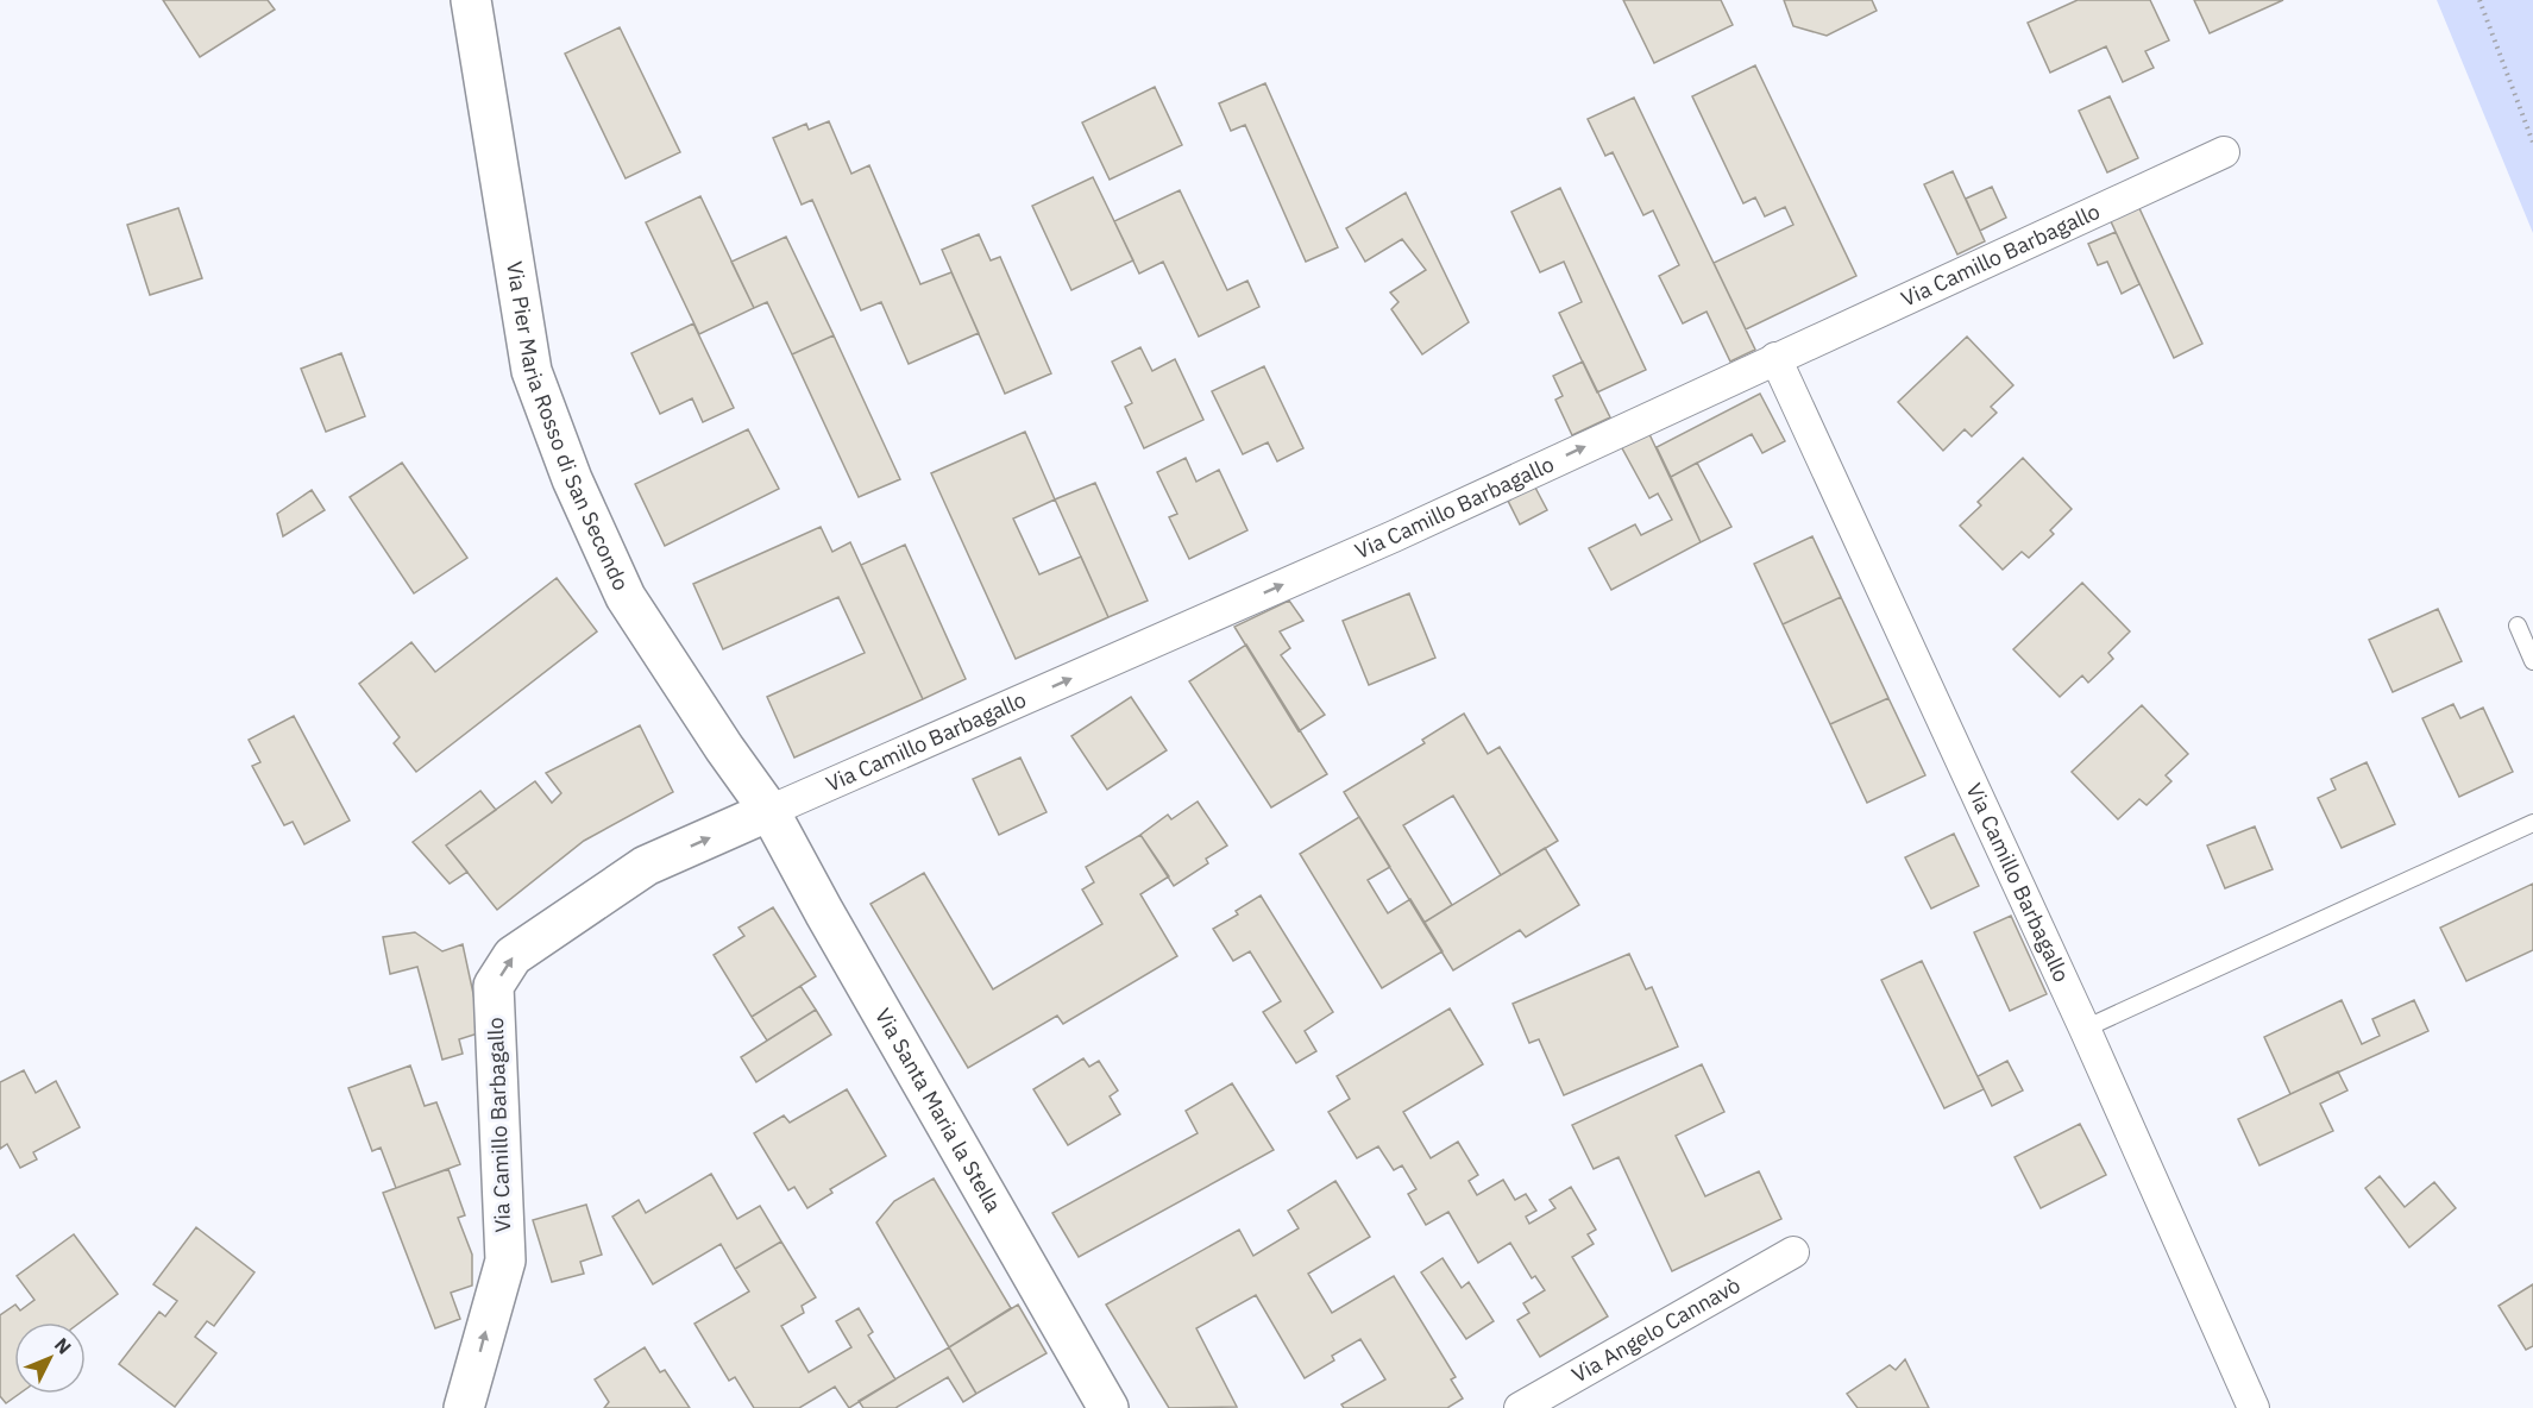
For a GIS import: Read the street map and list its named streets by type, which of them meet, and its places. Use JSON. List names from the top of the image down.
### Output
{
  "streets": {
    "street": [
      "Via Camillo Barbagallo",
      "Via Pier Maria Rosso di San Secondo",
      "Via Santa Maria la Stella",
      "Via Angelo Cannavò"
    ]
  },
  "crossings": [
    ["Via Camillo Barbagallo", "Via Pier Maria Rosso di San Secondo"],
    ["Via Camillo Barbagallo", "Via Santa Maria la Stella"],
    ["Via Pier Maria Rosso di San Secondo", "Via Santa Maria la Stella"]
  ],
  "one_way": ["Via Camillo Barbagallo"],
  "north": "top right"
}
